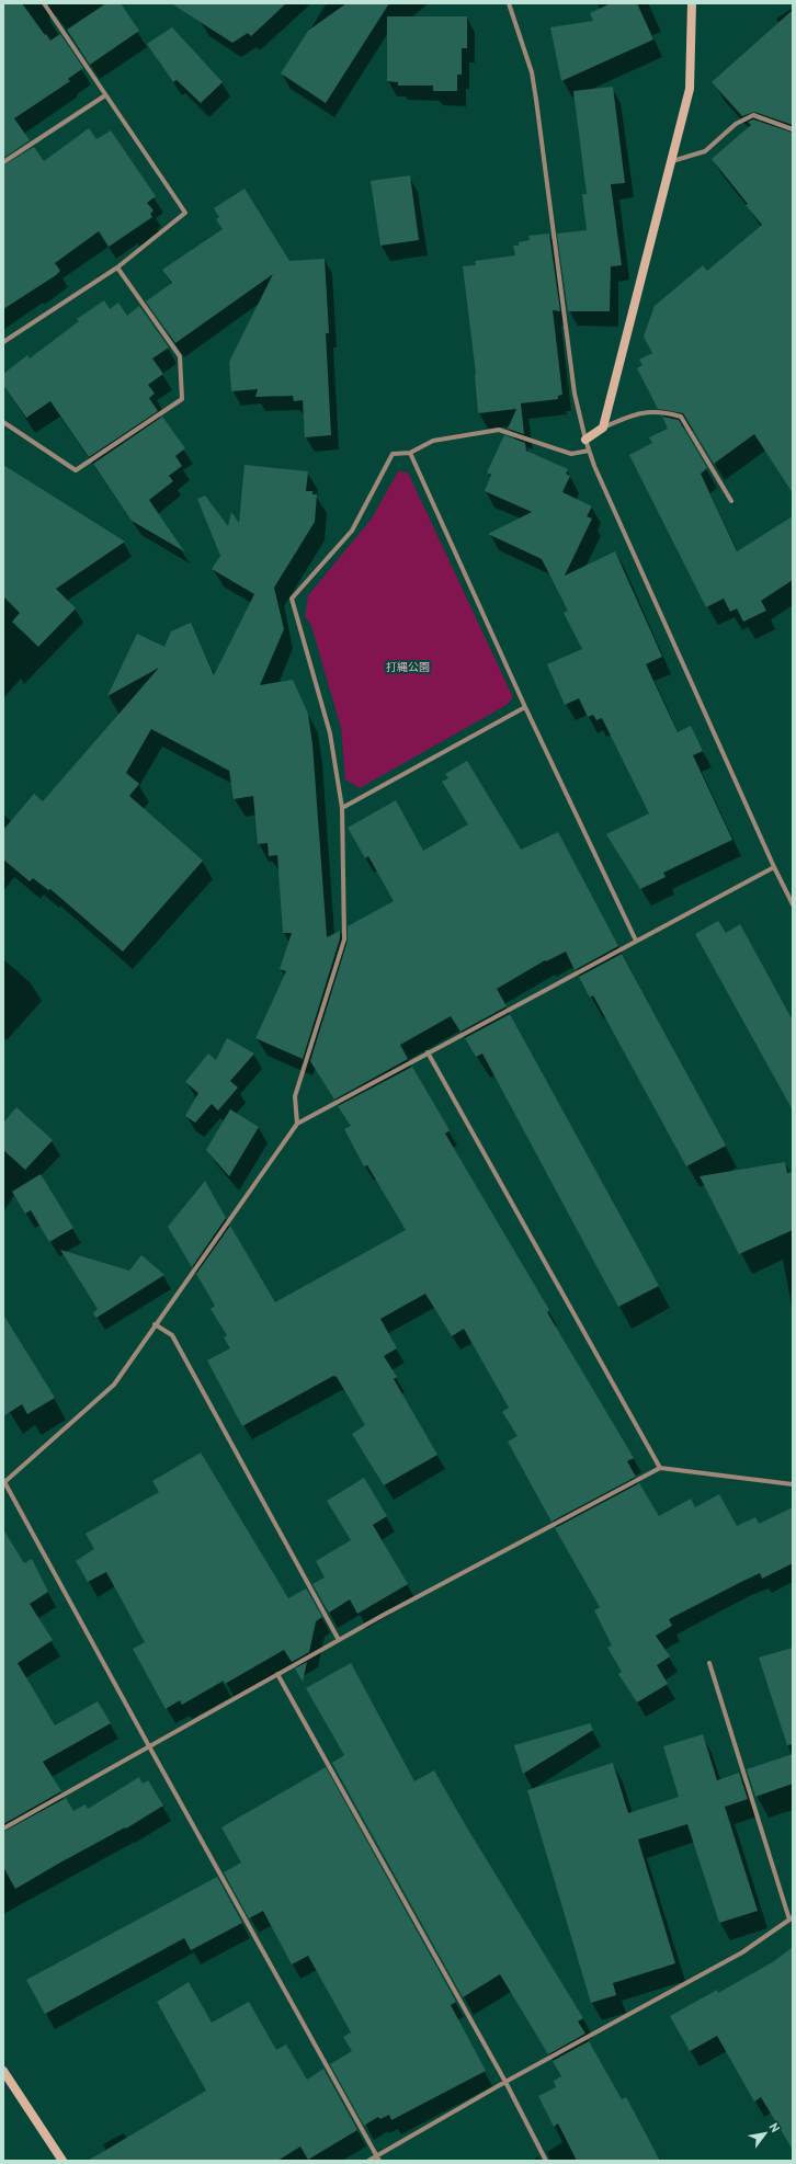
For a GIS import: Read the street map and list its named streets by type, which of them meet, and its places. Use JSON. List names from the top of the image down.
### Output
{
  "parks": ["打縄公園"],
  "north": "top right"
}
